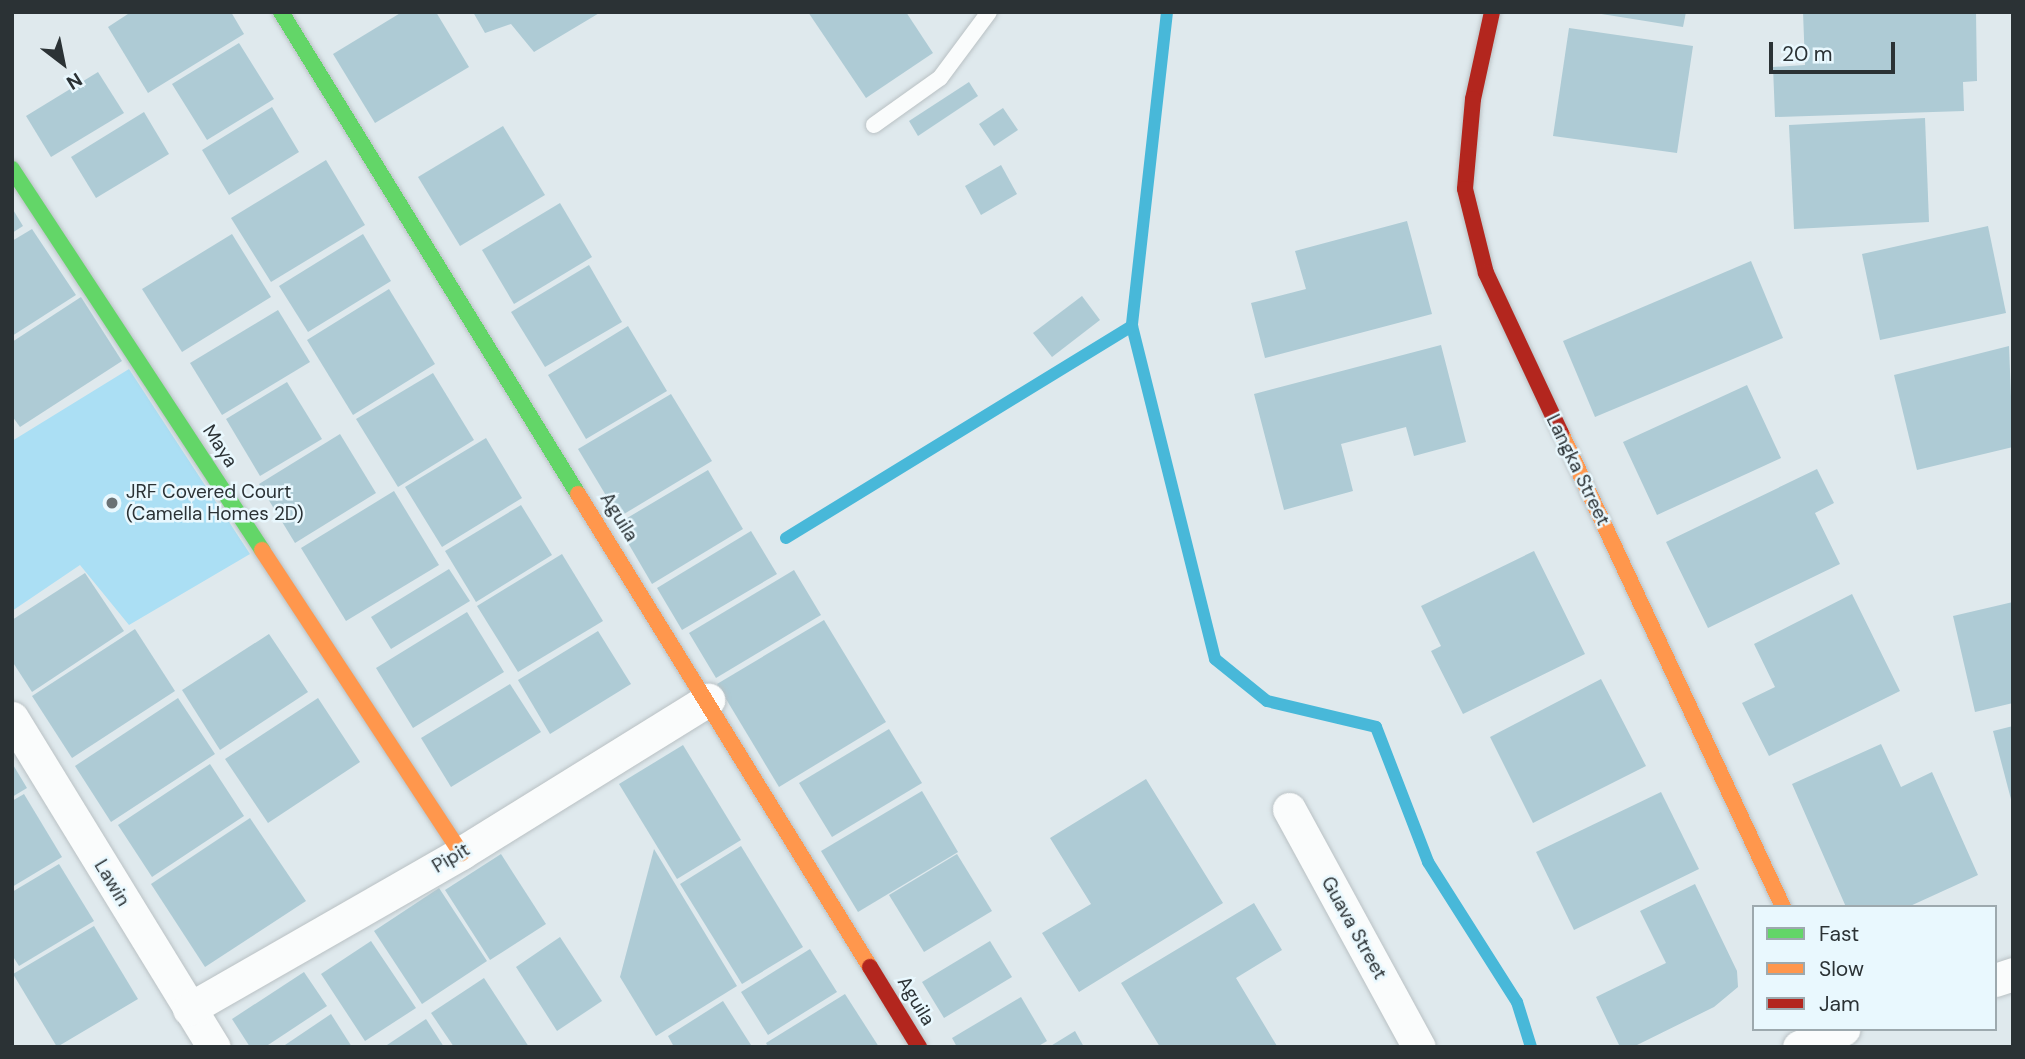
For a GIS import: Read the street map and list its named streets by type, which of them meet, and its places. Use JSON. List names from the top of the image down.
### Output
{
  "streets": {
    "street": [
      "Maya",
      "Langka Street",
      "Aguila",
      "Pipit",
      "Lawin",
      "Guava Street"
    ]
  },
  "crossings": [
    ["Maya", "Pipit"],
    ["Aguila", "Pipit"],
    ["Pipit", "Lawin"]
  ],
  "places": ["JRF Covered Court (Camella Homes 2D)"],
  "legend": ["Fast", "Slow", "Jam"],
  "scale_bar": "20 m",
  "north": "bottom right"
}
